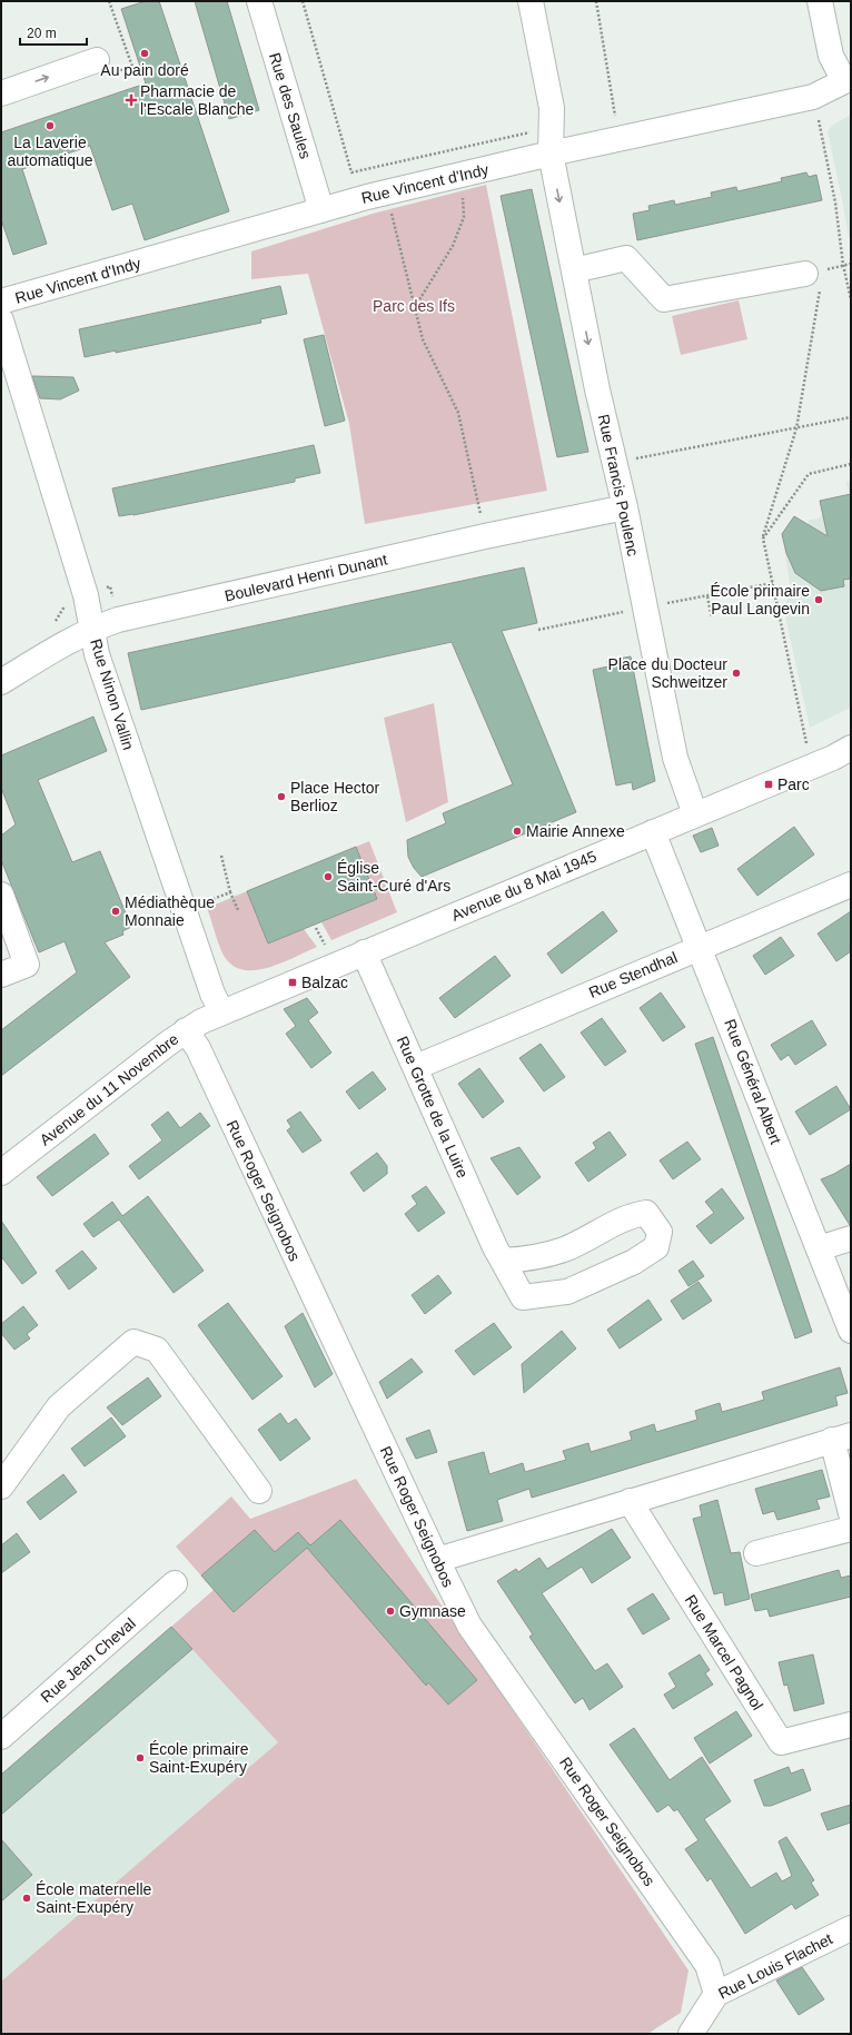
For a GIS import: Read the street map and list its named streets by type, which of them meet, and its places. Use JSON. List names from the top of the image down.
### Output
{
  "streets": {
    "street": [
      "Rue des Saules",
      "Rue Vincent d'Indy",
      "Rue Francis Poulenc",
      "Boulevard Henri Dunant",
      "Rue Ninon Vallin",
      "Avenue du 8 Mai 1945",
      "Rue Stendhal",
      "Rue Général Albert",
      "Avenue du 11 Novembre",
      "Rue Grotte de la Luire",
      "Rue Roger Seignobos",
      "Rue Marcel Pagnol",
      "Rue Jean Cheval",
      "Rue Louis Flachet"
    ]
  },
  "crossings": [
    ["Rue des Saules", "Rue Vincent d'Indy"],
    ["Rue Vincent d'Indy", "Rue Francis Poulenc"],
    ["Rue Francis Poulenc", "Boulevard Henri Dunant"],
    ["Rue Francis Poulenc", "Avenue du 8 Mai 1945"],
    ["Boulevard Henri Dunant", "Rue Ninon Vallin"],
    ["Rue Ninon Vallin", "Avenue du 8 Mai 1945"],
    ["Rue Ninon Vallin", "Avenue du 11 Novembre"],
    ["Avenue du 8 Mai 1945", "Rue Général Albert"],
    ["Avenue du 8 Mai 1945", "Avenue du 11 Novembre"],
    ["Avenue du 8 Mai 1945", "Rue Grotte de la Luire"],
    ["Rue Stendhal", "Rue Général Albert"],
    ["Rue Stendhal", "Rue Grotte de la Luire"],
    ["Avenue du 11 Novembre", "Rue Roger Seignobos"],
    ["Rue Roger Seignobos", "Rue Louis Flachet"]
  ],
  "one_way": ["Rue Francis Poulenc"],
  "parks": ["Parc des Ifs"],
  "places": {
    "other": [
      "Au pain doré",
      "La Laverie automatique",
      "École primaire Paul Langevin",
      "Place du Docteur Schweitzer",
      "Place Hector Berlioz",
      "Mairie Annexe",
      "Église Saint-Curé d'Ars",
      "Médiathèque Monnaie",
      "Gymnase",
      "École primaire Saint-Exupéry",
      "École maternelle Saint-Exupéry"
    ],
    "health": ["Pharmacie de l'Escale Blanche"],
    "transit": ["Parc", "Balzac"]
  },
  "scale_bar": "20 m"
}
